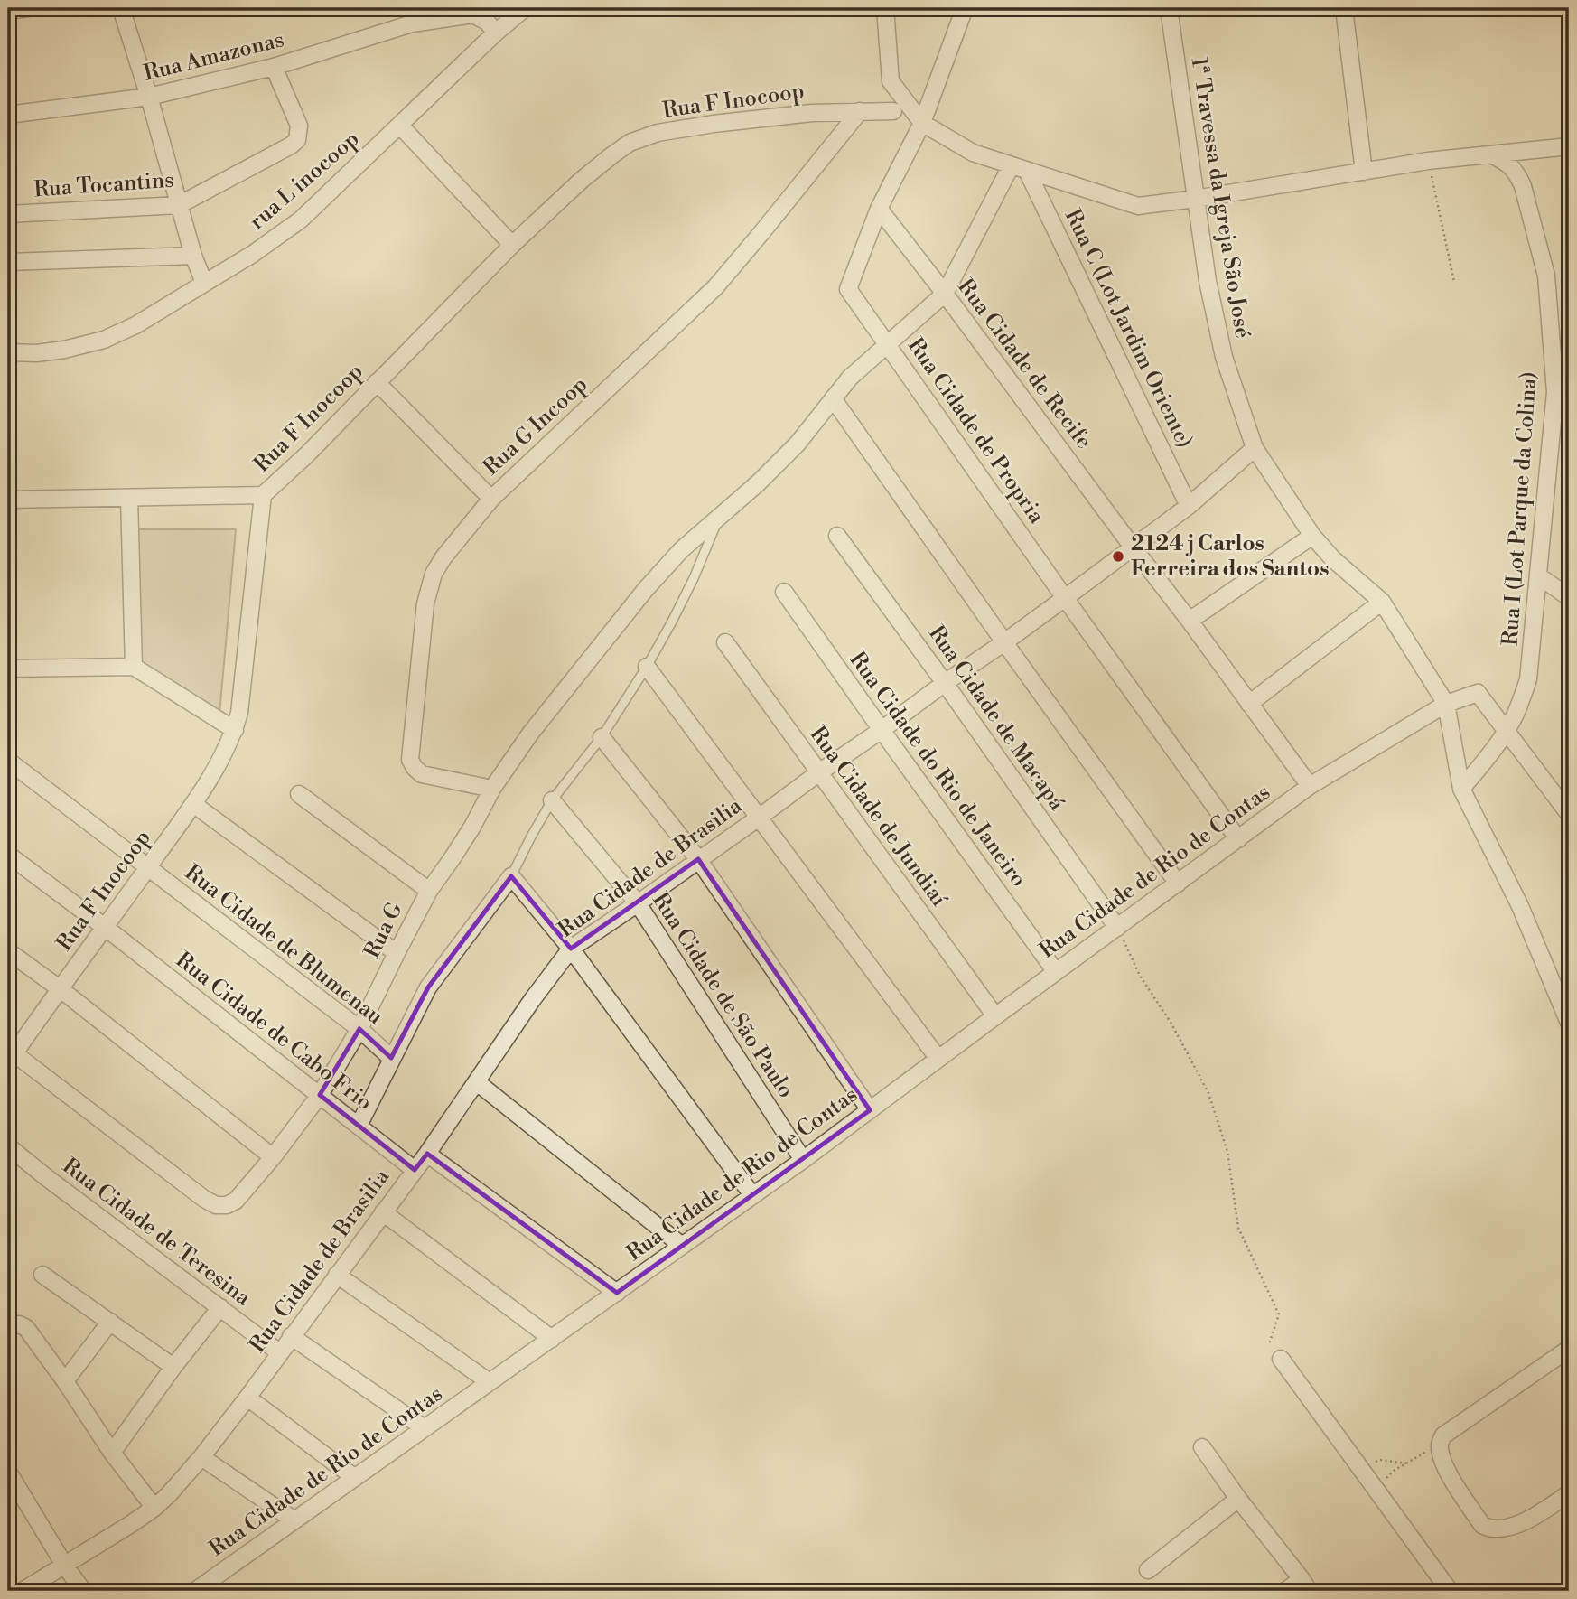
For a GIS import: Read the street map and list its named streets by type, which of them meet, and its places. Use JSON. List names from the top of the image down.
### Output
{
  "streets": {
    "street": [
      "Rua Amazonas",
      "Rua F Inocoop",
      "rua L inocoop",
      "Rua Tocantins",
      "1ª Travessa da Igreja São José",
      "Rua C (Lot Jardim Oriente)",
      "Rua Cidade de Recife",
      "Rua G Incoop",
      "Rua Cidade de Propria",
      "Rua I (Lot Parque da Colina)",
      "Rua Cidade de Macapá",
      "Rua Cidade do Rio de Janeiro",
      "Rua Cidade de Jundiaí",
      "Rua Cidade de Brasilia",
      "Rua Cidade de Rio de Contas",
      "Rua G",
      "Rua Cidade de Blumenau",
      "Rua Cidade de São Paulo",
      "Rua Cidade de Cabo Frio",
      "Rua Cidade de Teresina"
    ]
  },
  "crossings": [
    ["Rua Amazonas", "rua L inocoop"],
    ["Rua Amazonas", "Rua Tocantins"],
    ["Rua F Inocoop", "Rua G Incoop"],
    ["Rua F Inocoop", "Rua G"],
    ["Rua F Inocoop", "Rua Cidade de Blumenau"],
    ["Rua F Inocoop", "Rua Cidade de Cabo Frio"],
    ["1ª Travessa da Igreja São José", "Rua Cidade de Brasilia"],
    ["1ª Travessa da Igreja São José", "Rua Cidade de Rio de Contas"],
    ["Rua C (Lot Jardim Oriente)", "Rua Cidade de Brasilia"],
    ["Rua Cidade de Recife", "Rua Cidade de Propria"],
    ["Rua Cidade de Recife", "Rua Cidade de Brasilia"],
    ["Rua Cidade de Recife", "Rua Cidade de Rio de Contas"],
    ["Rua Cidade de Recife", "Rua G"],
    ["Rua G Incoop", "Rua G"],
    ["Rua Cidade de Propria", "Rua Cidade de Brasilia"],
    ["Rua Cidade de Propria", "Rua Cidade de Rio de Contas"],
    ["Rua Cidade de Propria", "Rua G"],
    ["Rua I (Lot Parque da Colina)", "Rua Cidade de Rio de Contas"],
    ["Rua Cidade de Macapá", "Rua Cidade de Brasilia"],
    ["Rua Cidade de Macapá", "Rua Cidade de Rio de Contas"],
    ["Rua Cidade do Rio de Janeiro", "Rua Cidade de Brasilia"],
    ["Rua Cidade do Rio de Janeiro", "Rua Cidade de Rio de Contas"],
    ["Rua Cidade de Jundiaí", "Rua Cidade de Brasilia"],
    ["Rua Cidade de Jundiaí", "Rua Cidade de Rio de Contas"],
    ["Rua Cidade de Brasilia", "Rua Cidade de São Paulo"],
    ["Rua Cidade de Brasilia", "Rua Cidade de Cabo Frio"],
    ["Rua Cidade de Brasilia", "Rua Cidade de Teresina"],
    ["Rua Cidade de Rio de Contas", "Rua Cidade de São Paulo"],
    ["Rua G", "Rua Cidade de Blumenau"],
    ["Rua G", "Rua Cidade de Cabo Frio"]
  ],
  "places": ["2124 j Carlos Ferreira dos Santos"]
}
